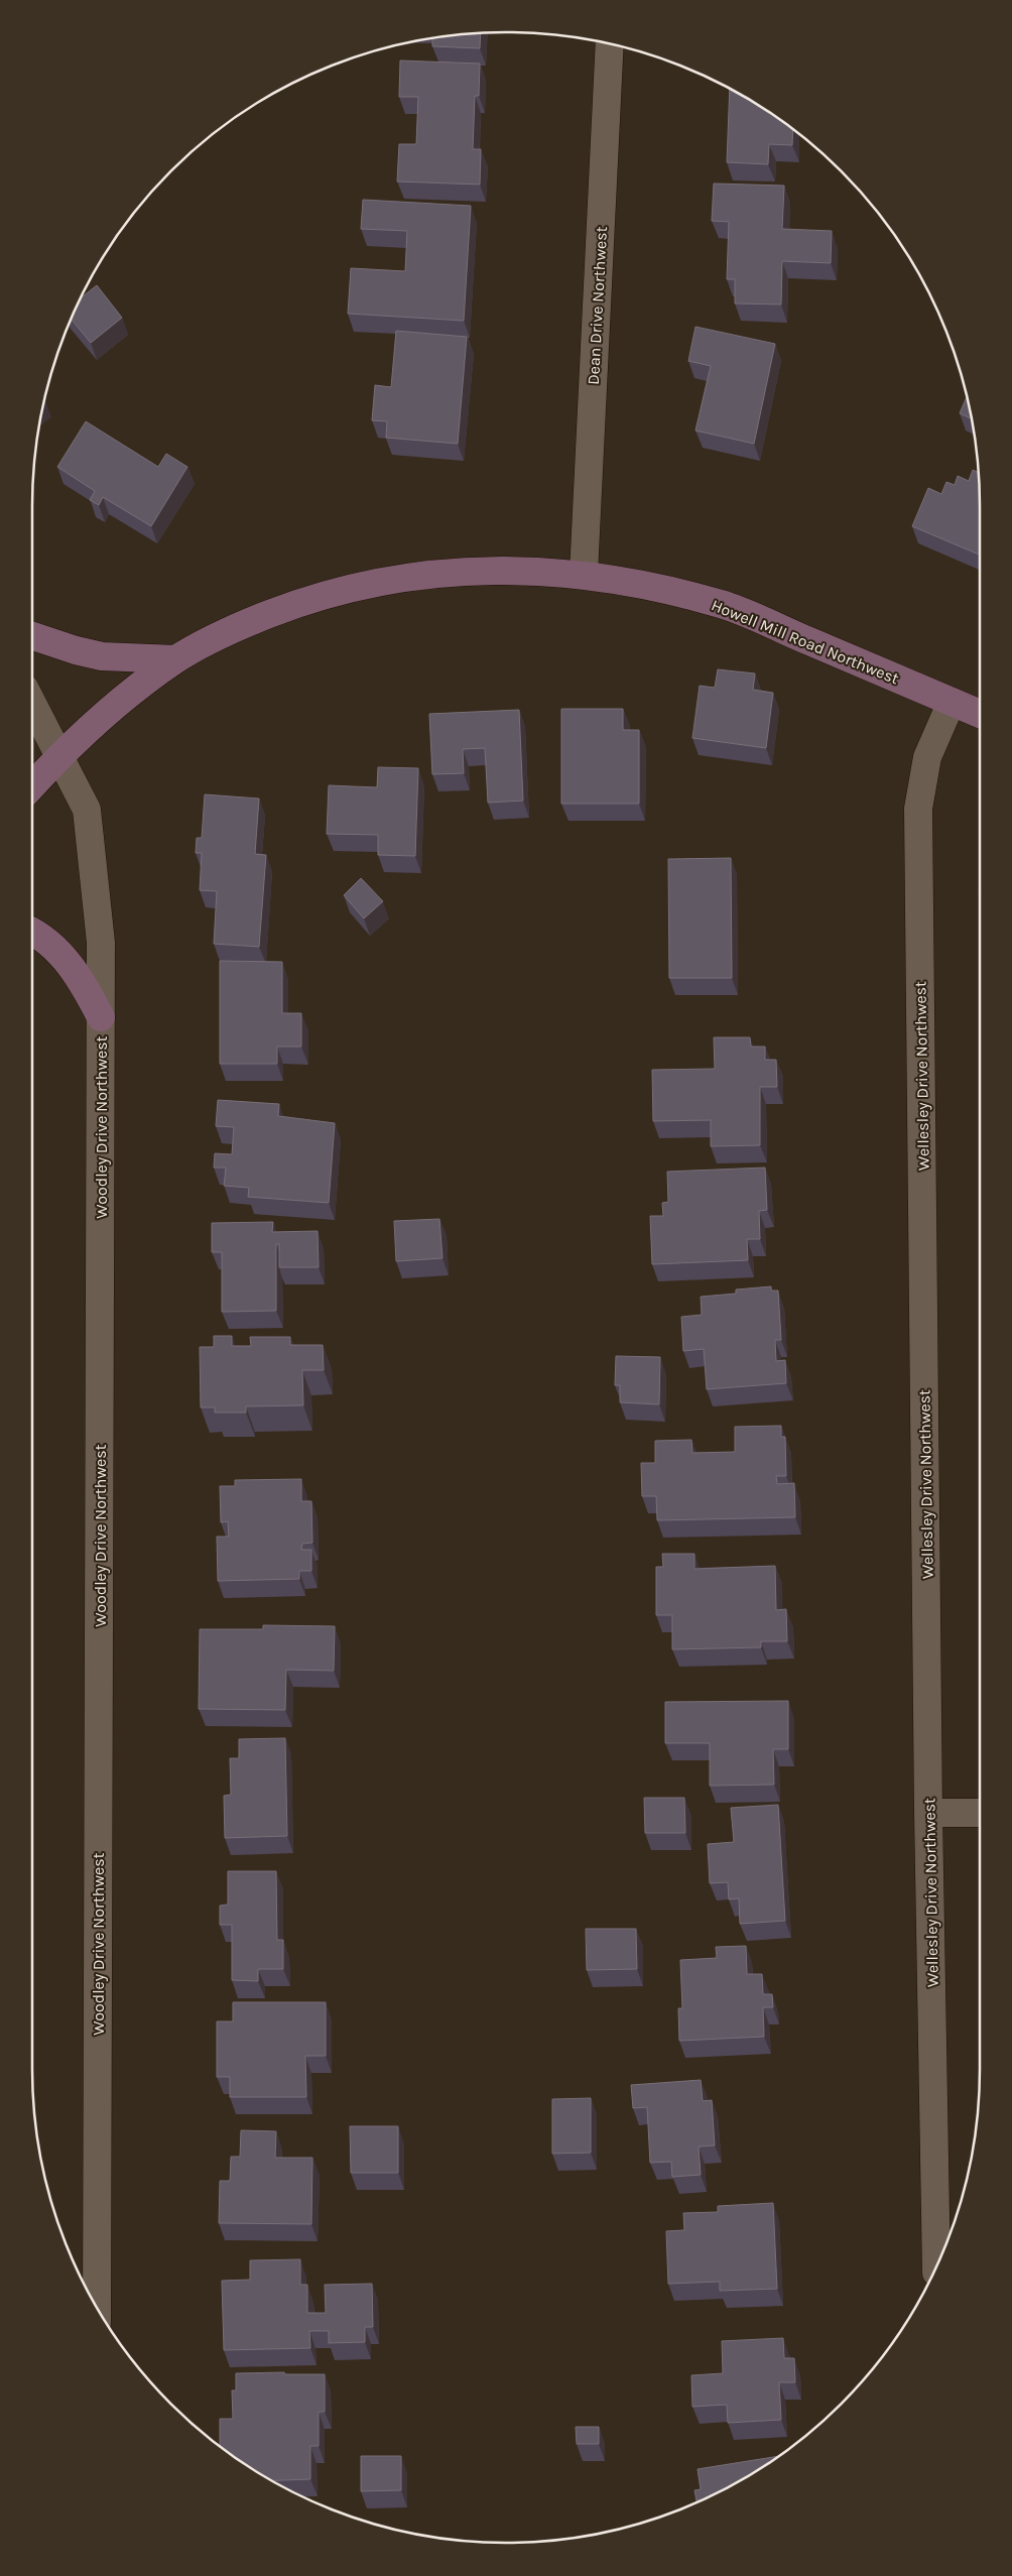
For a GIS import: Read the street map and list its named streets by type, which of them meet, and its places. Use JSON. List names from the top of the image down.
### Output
{
  "streets": {
    "main road": ["Howell Mill Road Northwest"],
    "street": ["Dean Drive Northwest", "Wellesley Drive Northwest", "Woodley Drive Northwest"]
  },
  "crossings": [
    ["Dean Drive Northwest", "Howell Mill Road Northwest"],
    ["Howell Mill Road Northwest", "Wellesley Drive Northwest"],
    ["Howell Mill Road Northwest", "Woodley Drive Northwest"]
  ]
}
